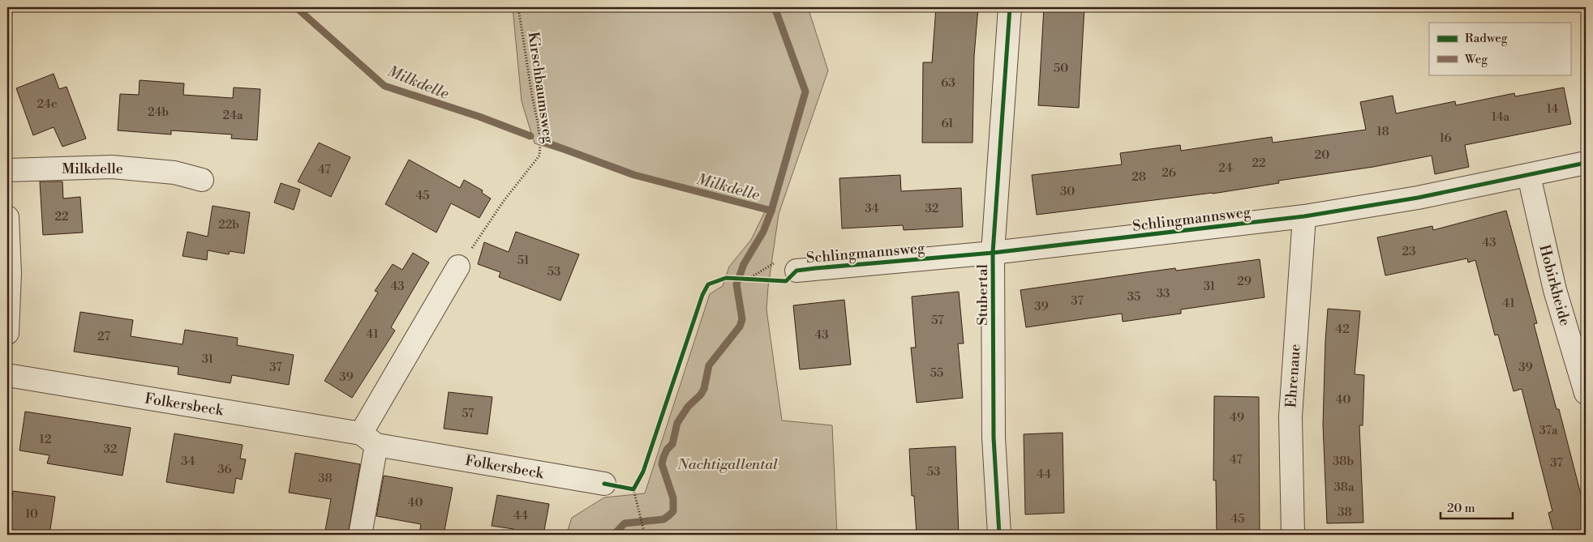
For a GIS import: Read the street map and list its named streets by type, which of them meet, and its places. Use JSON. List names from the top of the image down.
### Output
{
  "streets": {
    "street": [
      "Milkdelle",
      "Schlingmannsweg",
      "Hobirkheide",
      "Stubertal",
      "Ehrenaue",
      "Folkersbeck"
    ],
    "path": ["Kirschbaumsweg"]
  },
  "crossings": [
    ["Schlingmannsweg", "Hobirkheide"],
    ["Schlingmannsweg", "Stubertal"],
    ["Schlingmannsweg", "Ehrenaue"]
  ],
  "water": ["Milkdelle"],
  "parks": ["Nachtigallental"],
  "house_numbers": [
    "50",
    "63",
    "24c",
    "14",
    "24b",
    "24a",
    "14a",
    "61",
    "18",
    "16",
    "20",
    "22",
    "24",
    "47",
    "26",
    "28",
    "30",
    "45",
    "34",
    "32",
    "22",
    "22b",
    "43",
    "23",
    "51",
    "53",
    "29",
    "43",
    "31",
    "33",
    "35",
    "37",
    "41",
    "39",
    "57",
    "42",
    "41",
    "43",
    "27",
    "31",
    "37",
    "39",
    "55",
    "39",
    "40",
    "57",
    "49",
    "37a",
    "12",
    "32",
    "47",
    "34",
    "38b",
    "37",
    "36",
    "53",
    "44",
    "38",
    "38a",
    "40",
    "38",
    "10",
    "44",
    "45"
  ],
  "legend": ["Radweg", "Weg"],
  "scale_bar": "20 m"
}
